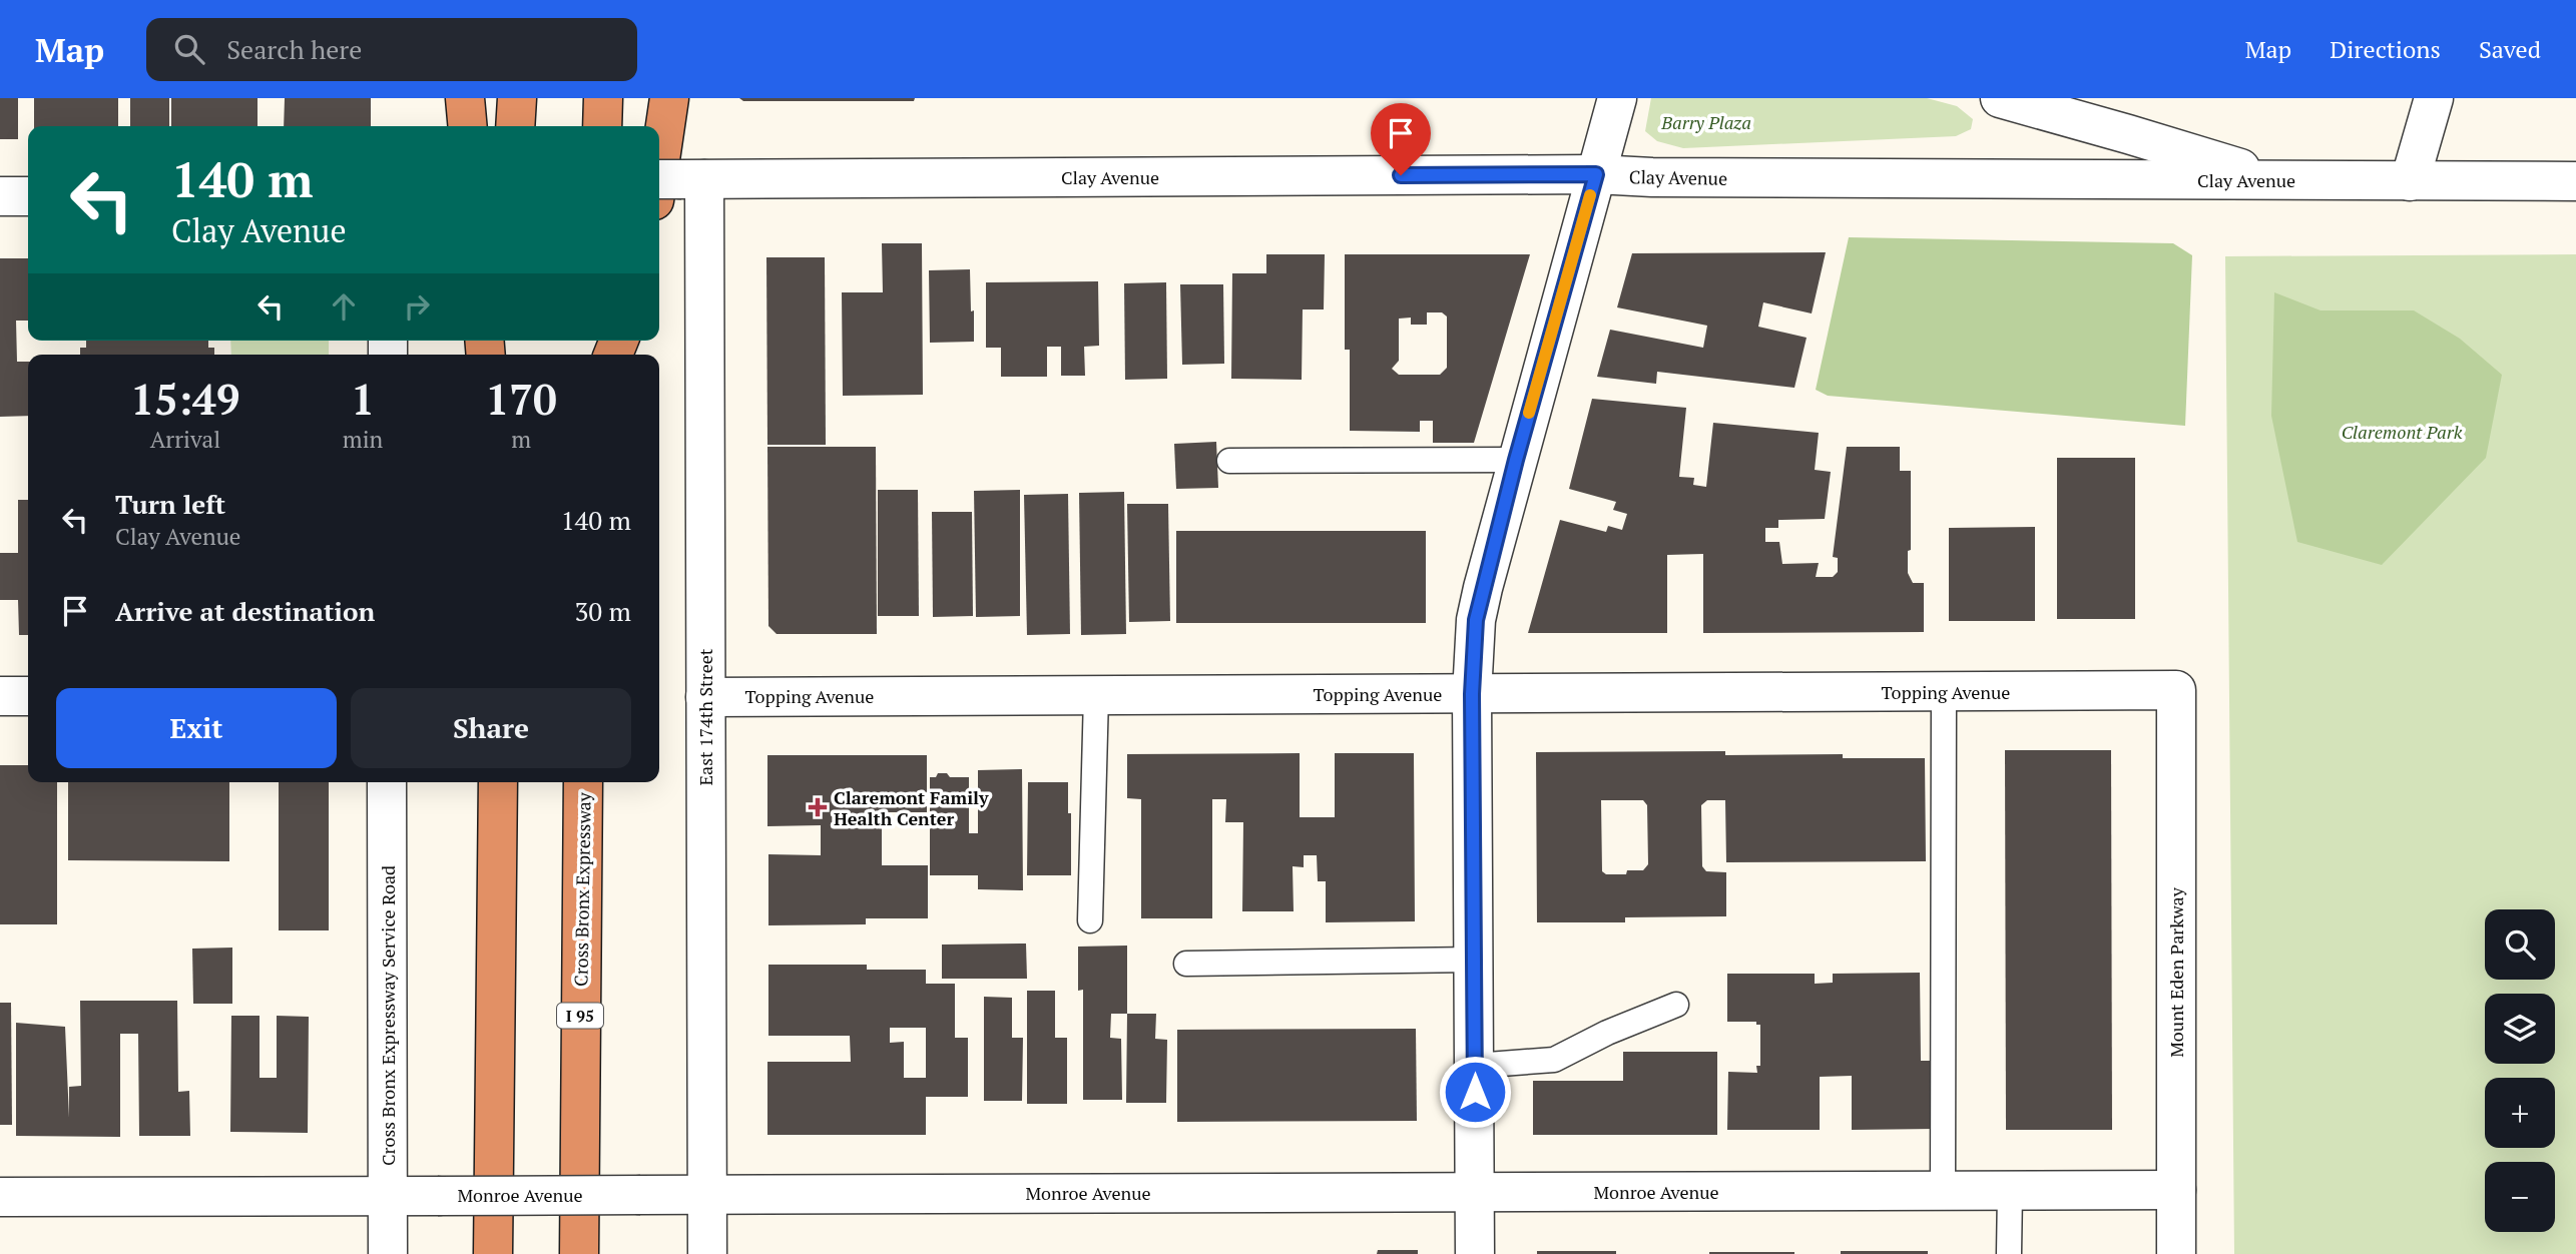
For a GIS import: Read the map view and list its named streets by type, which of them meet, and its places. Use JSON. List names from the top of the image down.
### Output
{
  "streets": {
    "highway": ["Cross Bronx Expressway", "I 95"],
    "street": [
      "Clay Avenue",
      "Topping Avenue",
      "East 174th Street",
      "Mount Eden Parkway",
      "Cross Bronx Expressway Service Road",
      "Monroe Avenue"
    ]
  },
  "crossings": [
    ["Clay Avenue", "East 174th Street"],
    ["Topping Avenue", "East 174th Street"],
    ["Topping Avenue", "Mount Eden Parkway"],
    ["East 174th Street", "Monroe Avenue"],
    ["Mount Eden Parkway", "Monroe Avenue"],
    ["Cross Bronx Expressway Service Road", "Monroe Avenue"]
  ],
  "parks": ["Barry Plaza", "Claremont Park"],
  "places": {
    "health": ["Claremont Family Health Center"]
  },
  "page": {
    "header": "Map",
    "search": "Search here",
    "nav": ["Map", "Directions", "Saved"],
    "turn": ["140 m", "Clay Avenue"],
    "eta": [
      "15:49",
      "Arrival",
      "1",
      "min",
      "170",
      "m"
    ],
    "list": [
      {
        "name": "Turn left",
        "note": "Clay Avenue",
        "value": "140 m"
      },
      {
        "name": "Arrive at destination",
        "value": "30 m"
      }
    ],
    "buttons": ["Exit", "Share"],
    "map_buttons": ["+", "−"]
  }
}
